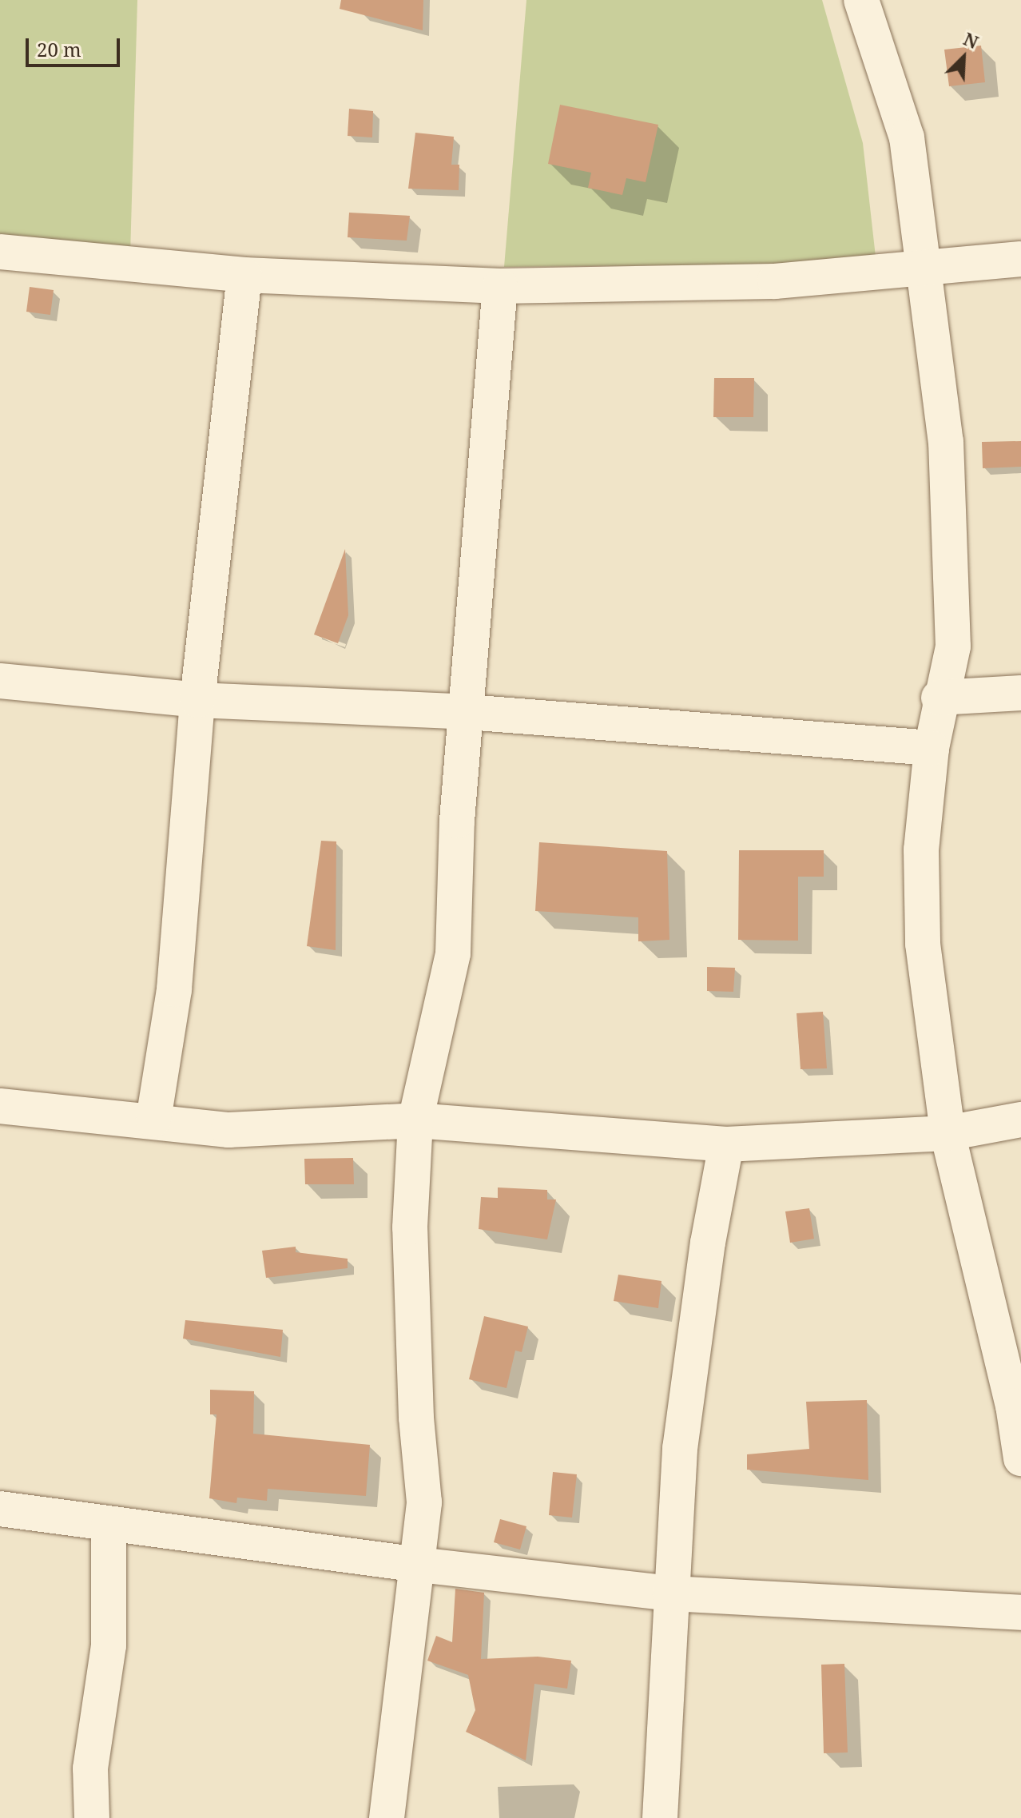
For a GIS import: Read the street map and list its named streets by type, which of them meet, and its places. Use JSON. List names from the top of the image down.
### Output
{
  "scale_bar": "20 m",
  "north": "top right"
}
